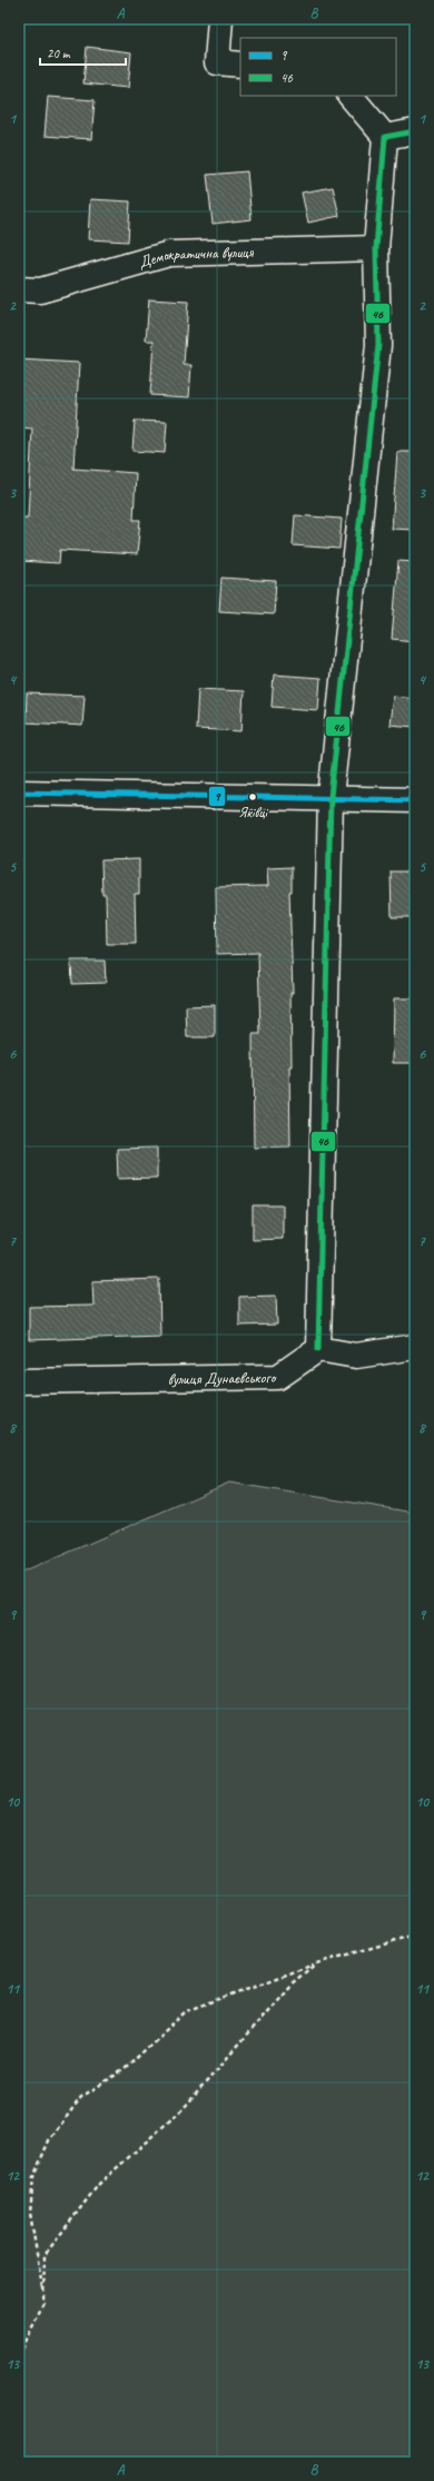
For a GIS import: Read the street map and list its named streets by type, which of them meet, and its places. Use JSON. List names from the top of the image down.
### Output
{
  "streets": {
    "street": ["Демократична вулиця", "вулиця Дунаєвського"]
  },
  "places": ["Яківці"],
  "lines": ["transit line 46", "transit line 9"],
  "legend": ["9", "46"],
  "scale_bar": "20 m",
  "grid": {
    "columns": ["A", "B"],
    "rows": [
      "1",
      "2",
      "3",
      "4",
      "5",
      "6",
      "7",
      "8",
      "9",
      "10",
      "11",
      "12",
      "13"
    ]
  }
}
